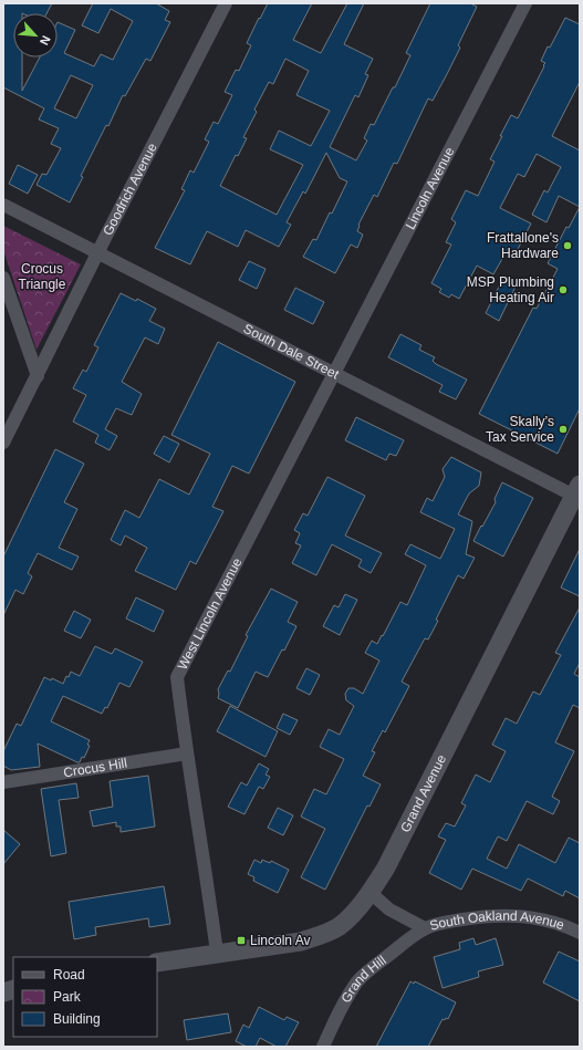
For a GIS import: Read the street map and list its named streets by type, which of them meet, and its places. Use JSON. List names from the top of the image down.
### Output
{
  "streets": {
    "main road": ["Grand Avenue"],
    "street": [
      "Lincoln Avenue",
      "Goodrich Avenue",
      "South Dale Street",
      "West Lincoln Avenue",
      "Crocus Hill",
      "South Oakland Avenue",
      "Grand Hill"
    ]
  },
  "crossings": [
    ["Lincoln Avenue", "South Dale Street"],
    ["Lincoln Avenue", "West Lincoln Avenue"],
    ["Goodrich Avenue", "South Dale Street"],
    ["South Dale Street", "West Lincoln Avenue"],
    ["South Dale Street", "Grand Avenue"],
    ["West Lincoln Avenue", "Crocus Hill"],
    ["West Lincoln Avenue", "Grand Avenue"],
    ["Grand Avenue", "South Oakland Avenue"],
    ["South Oakland Avenue", "Grand Hill"]
  ],
  "parks": ["Crocus Triangle"],
  "places": {
    "other": ["Frattallone's Hardware", "MSP Plumbing Heating Air", "Skally’s Tax Service"],
    "transit": ["Lincoln Av"]
  },
  "legend": ["Road", "Park", "Building"],
  "north": "bottom right"
}
